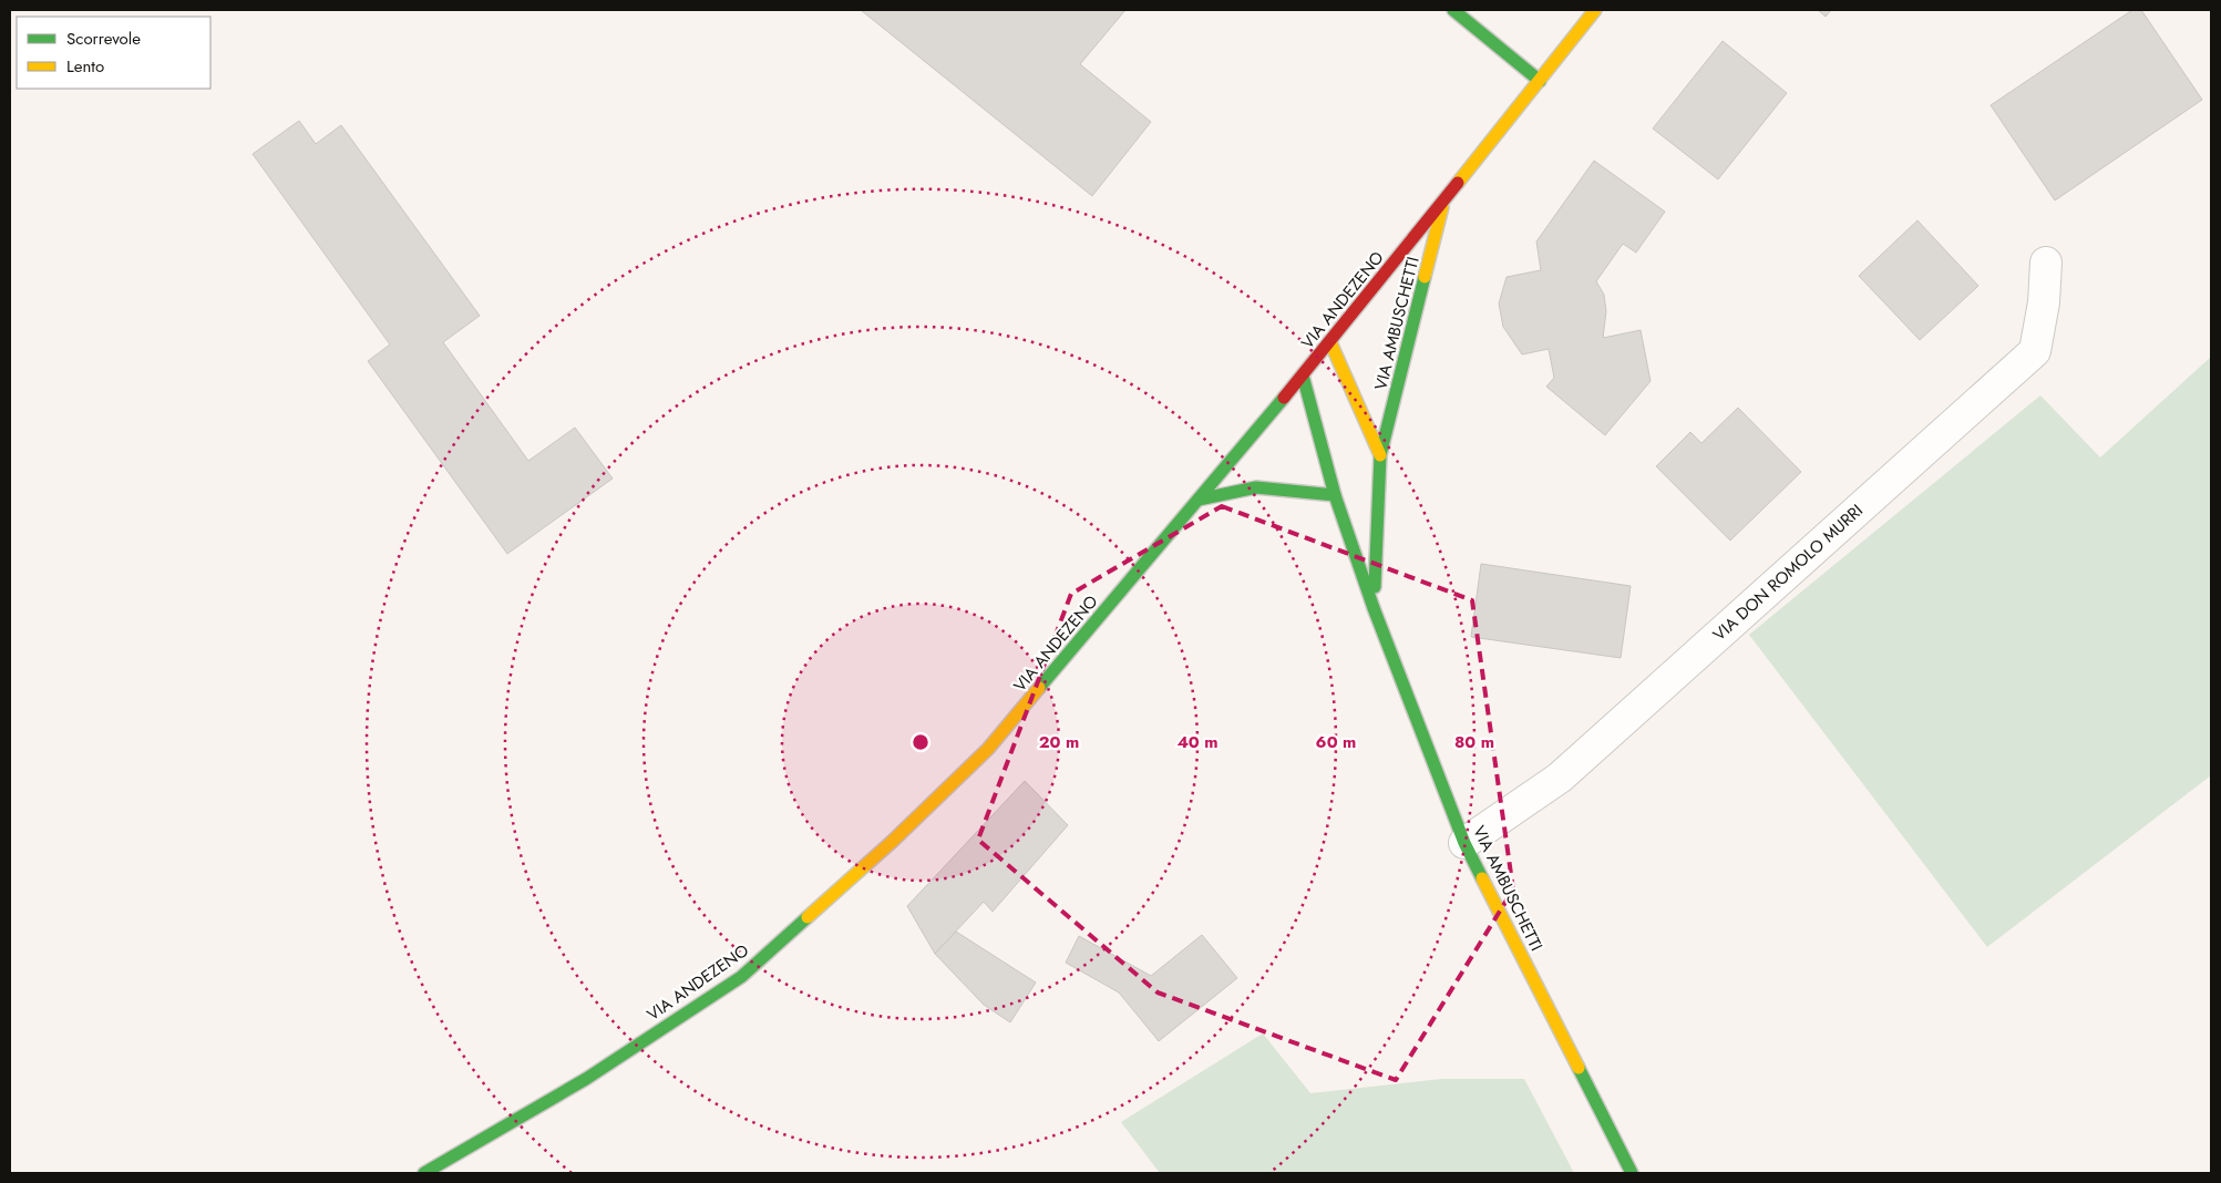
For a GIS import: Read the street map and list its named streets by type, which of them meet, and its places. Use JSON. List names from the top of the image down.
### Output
{
  "streets": {
    "street": ["VIA ANDEZENO", "VIA AMBUSCHETTI", "VIA DON ROMOLO MURRI"]
  },
  "crossings": [
    ["VIA ANDEZENO", "VIA AMBUSCHETTI"],
    ["VIA AMBUSCHETTI", "VIA DON ROMOLO MURRI"]
  ],
  "legend": ["Scorrevole", "Lento"],
  "rings": [
    "20 m",
    "40 m",
    "60 m",
    "80 m"
  ]
}
